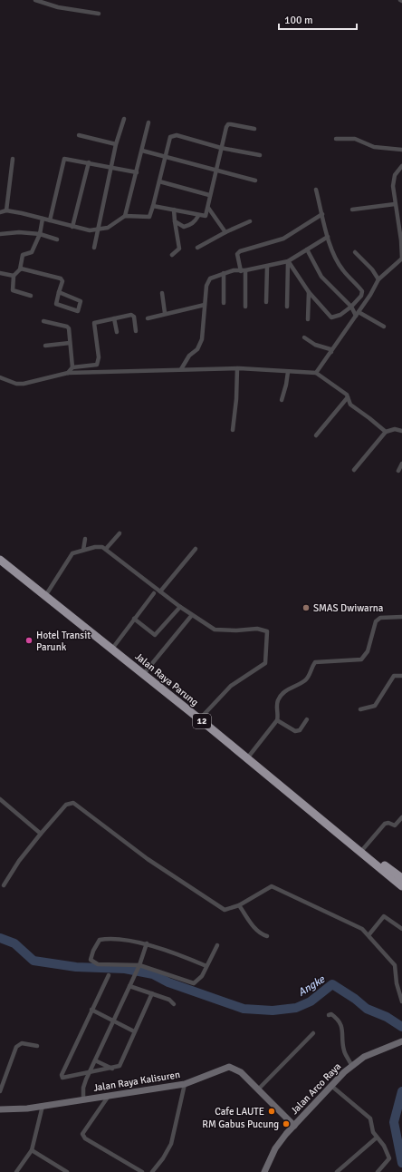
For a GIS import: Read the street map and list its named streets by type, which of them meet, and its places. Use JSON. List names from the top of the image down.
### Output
{
  "streets": {
    "highway": ["Jalan Raya Parung", "12"],
    "main road": ["Jalan Raya Kalisuren", "Jalan Arco Raya"]
  },
  "crossings": [
    ["Jalan Raya Kalisuren", "Jalan Arco Raya"]
  ],
  "water": ["Angke"],
  "places": [
    "SMAS Dwiwarna",
    "Hotel Transit Parunk",
    "Cafe LAUTE",
    "RM Gabus Pucung"
  ],
  "scale_bar": "100 m"
}
